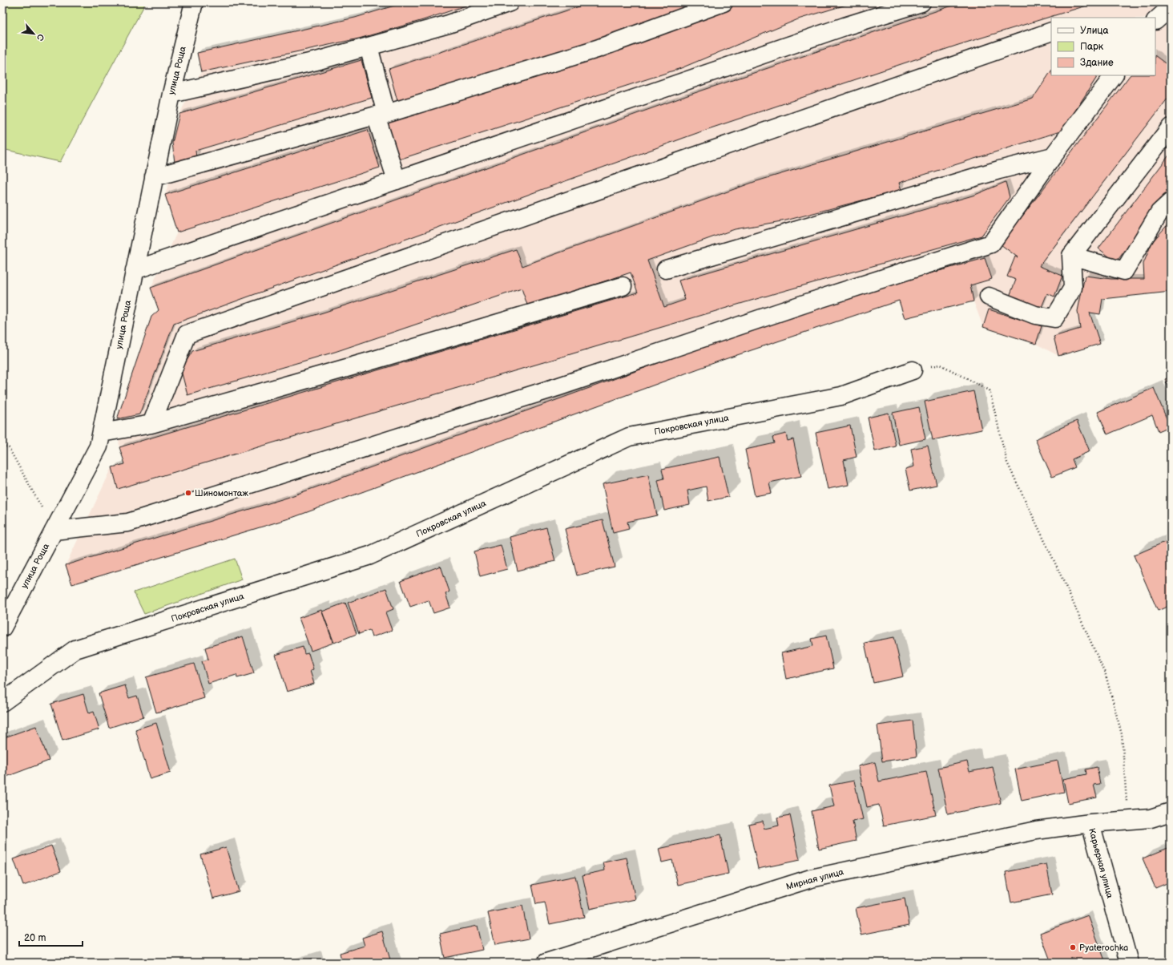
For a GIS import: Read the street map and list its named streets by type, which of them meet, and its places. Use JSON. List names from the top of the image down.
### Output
{
  "streets": {
    "street": [
      "улица Роща",
      "Покровская улица",
      "Карьерная улица",
      "Мирная улица"
    ]
  },
  "crossings": [
    ["Карьерная улица", "Мирная улица"]
  ],
  "places": ["Шиномонтаж", "Pyaterochka"],
  "legend": ["Улица", "Парк", "Здание"],
  "scale_bar": "20 m",
  "north": "bottom right"
}
